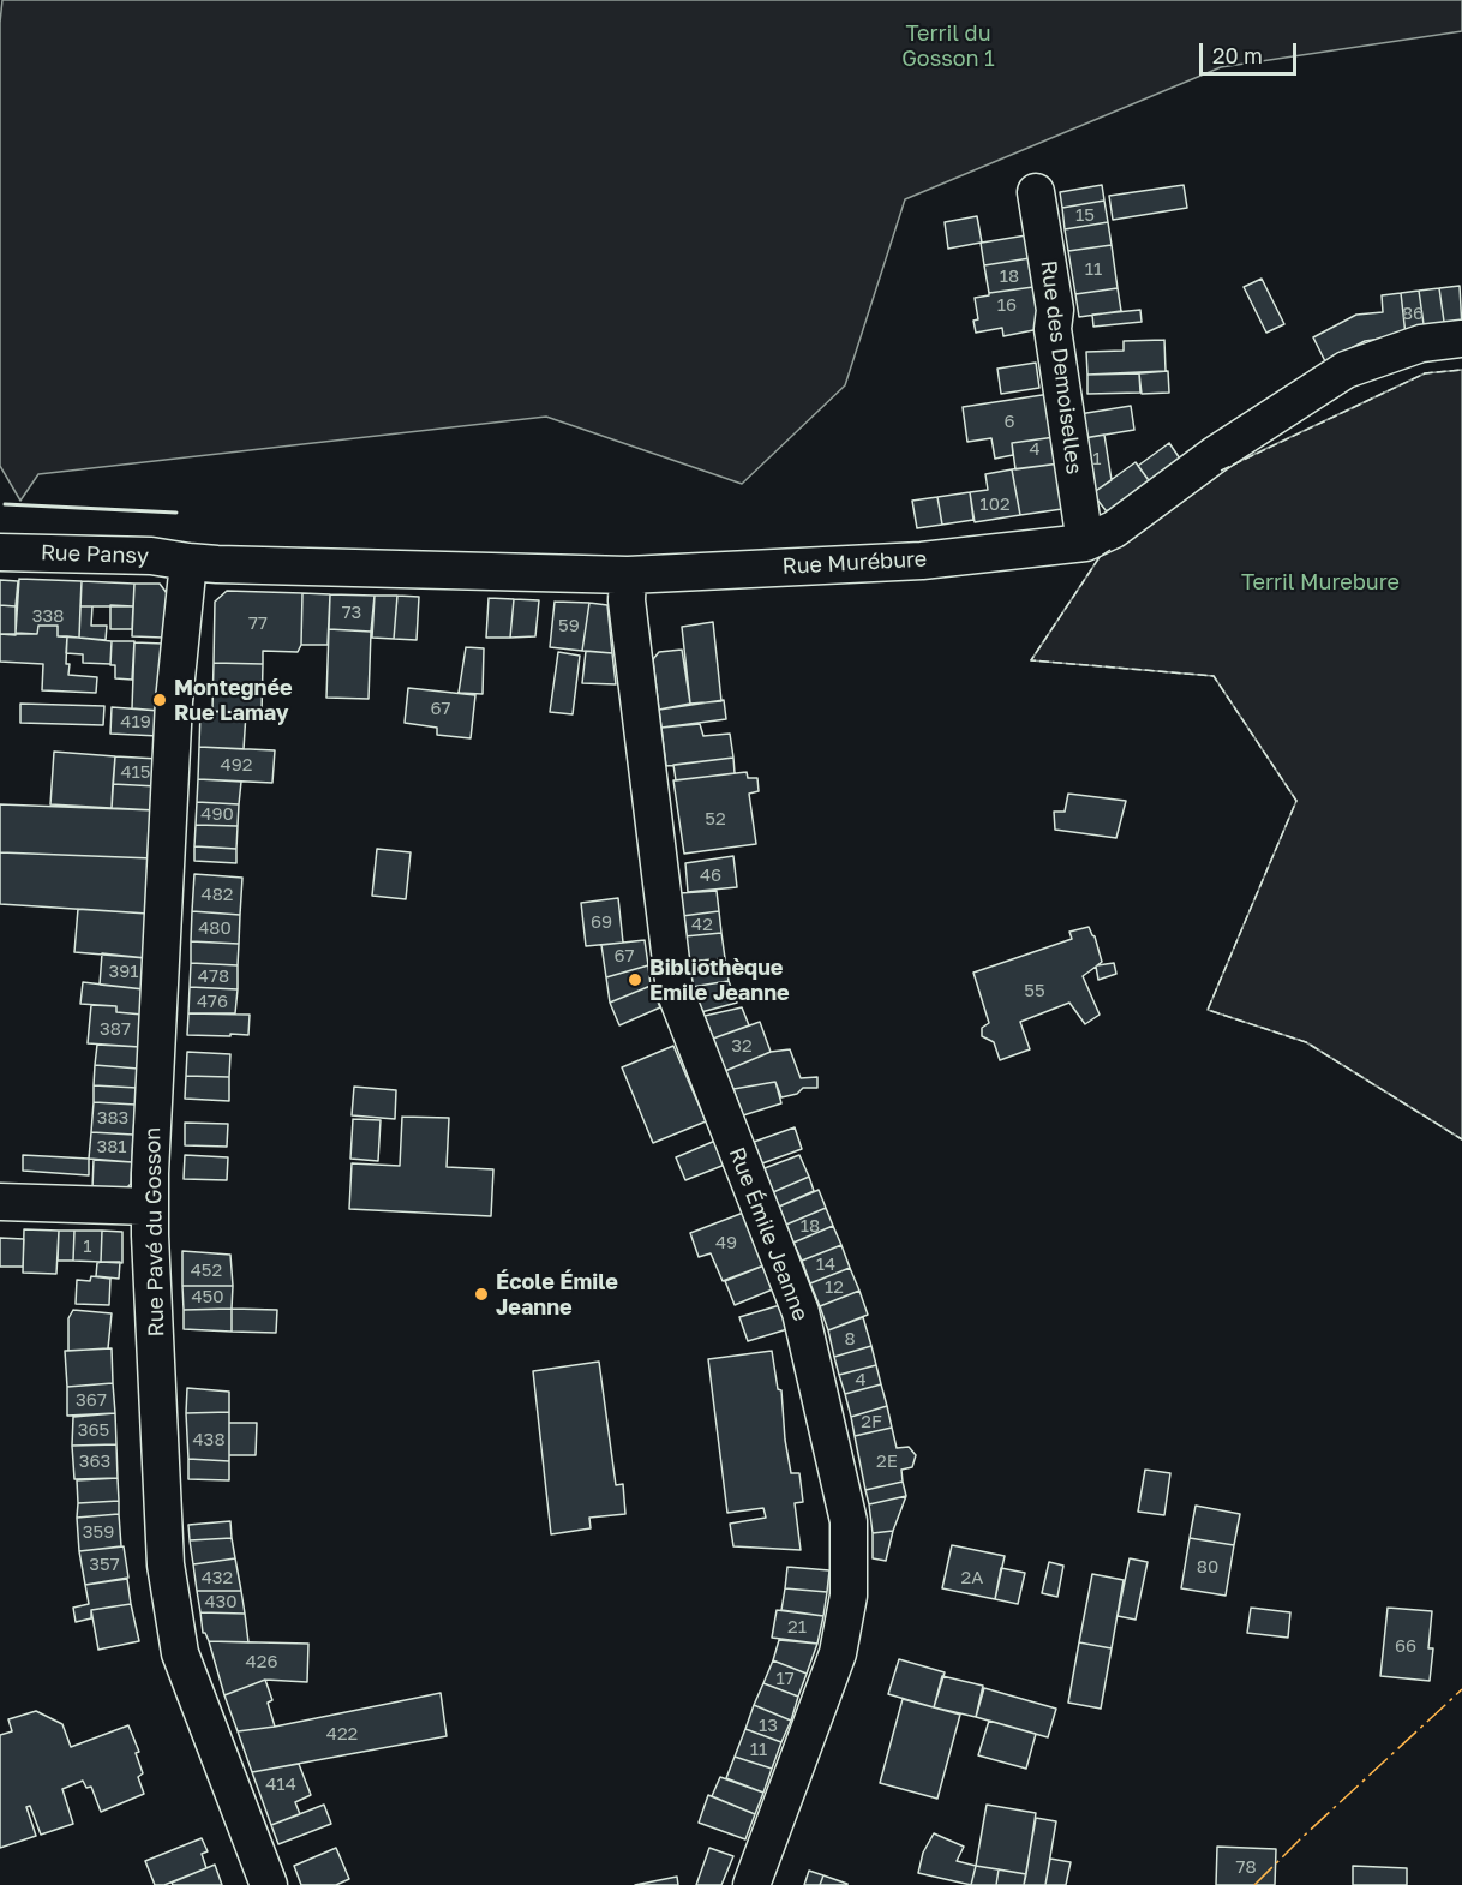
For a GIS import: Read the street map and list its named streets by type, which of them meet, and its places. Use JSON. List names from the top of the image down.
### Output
{
  "streets": {
    "street": [
      "Rue des Demoiselles",
      "Rue Pansy",
      "Rue Murébure",
      "Rue Pavé du Gosson",
      "Rue Émile Jeanne"
    ]
  },
  "crossings": [
    ["Rue des Demoiselles", "Rue Murébure"],
    ["Rue Pansy", "Rue Murébure"],
    ["Rue Pansy", "Rue Pavé du Gosson"],
    ["Rue Murébure", "Rue Pavé du Gosson"],
    ["Rue Murébure", "Rue Émile Jeanne"]
  ],
  "parks": ["Terril du Gosson 1", "Terril Murebure"],
  "places": ["Montegnée Rue Lamay", "Bibliothèque Emile Jeanne", "École Émile Jeanne"],
  "house_numbers": [
    "15",
    "11",
    "18",
    "16",
    "86",
    "6",
    "4",
    "1",
    "102",
    "73",
    "338",
    "77",
    "59",
    "67",
    "419",
    "492",
    "415",
    "490",
    "52",
    "46",
    "482",
    "69",
    "42",
    "480",
    "67",
    "391",
    "478",
    "55",
    "476",
    "387",
    "32",
    "383",
    "381",
    "18",
    "49",
    "1",
    "14",
    "452",
    "12",
    "450",
    "8",
    "4",
    "367",
    "2F",
    "365",
    "438",
    "363",
    "2E",
    "359",
    "357",
    "80",
    "432",
    "2A",
    "430",
    "21",
    "66",
    "426",
    "17",
    "13",
    "422",
    "11",
    "414",
    "78"
  ],
  "scale_bar": "20 m"
}
